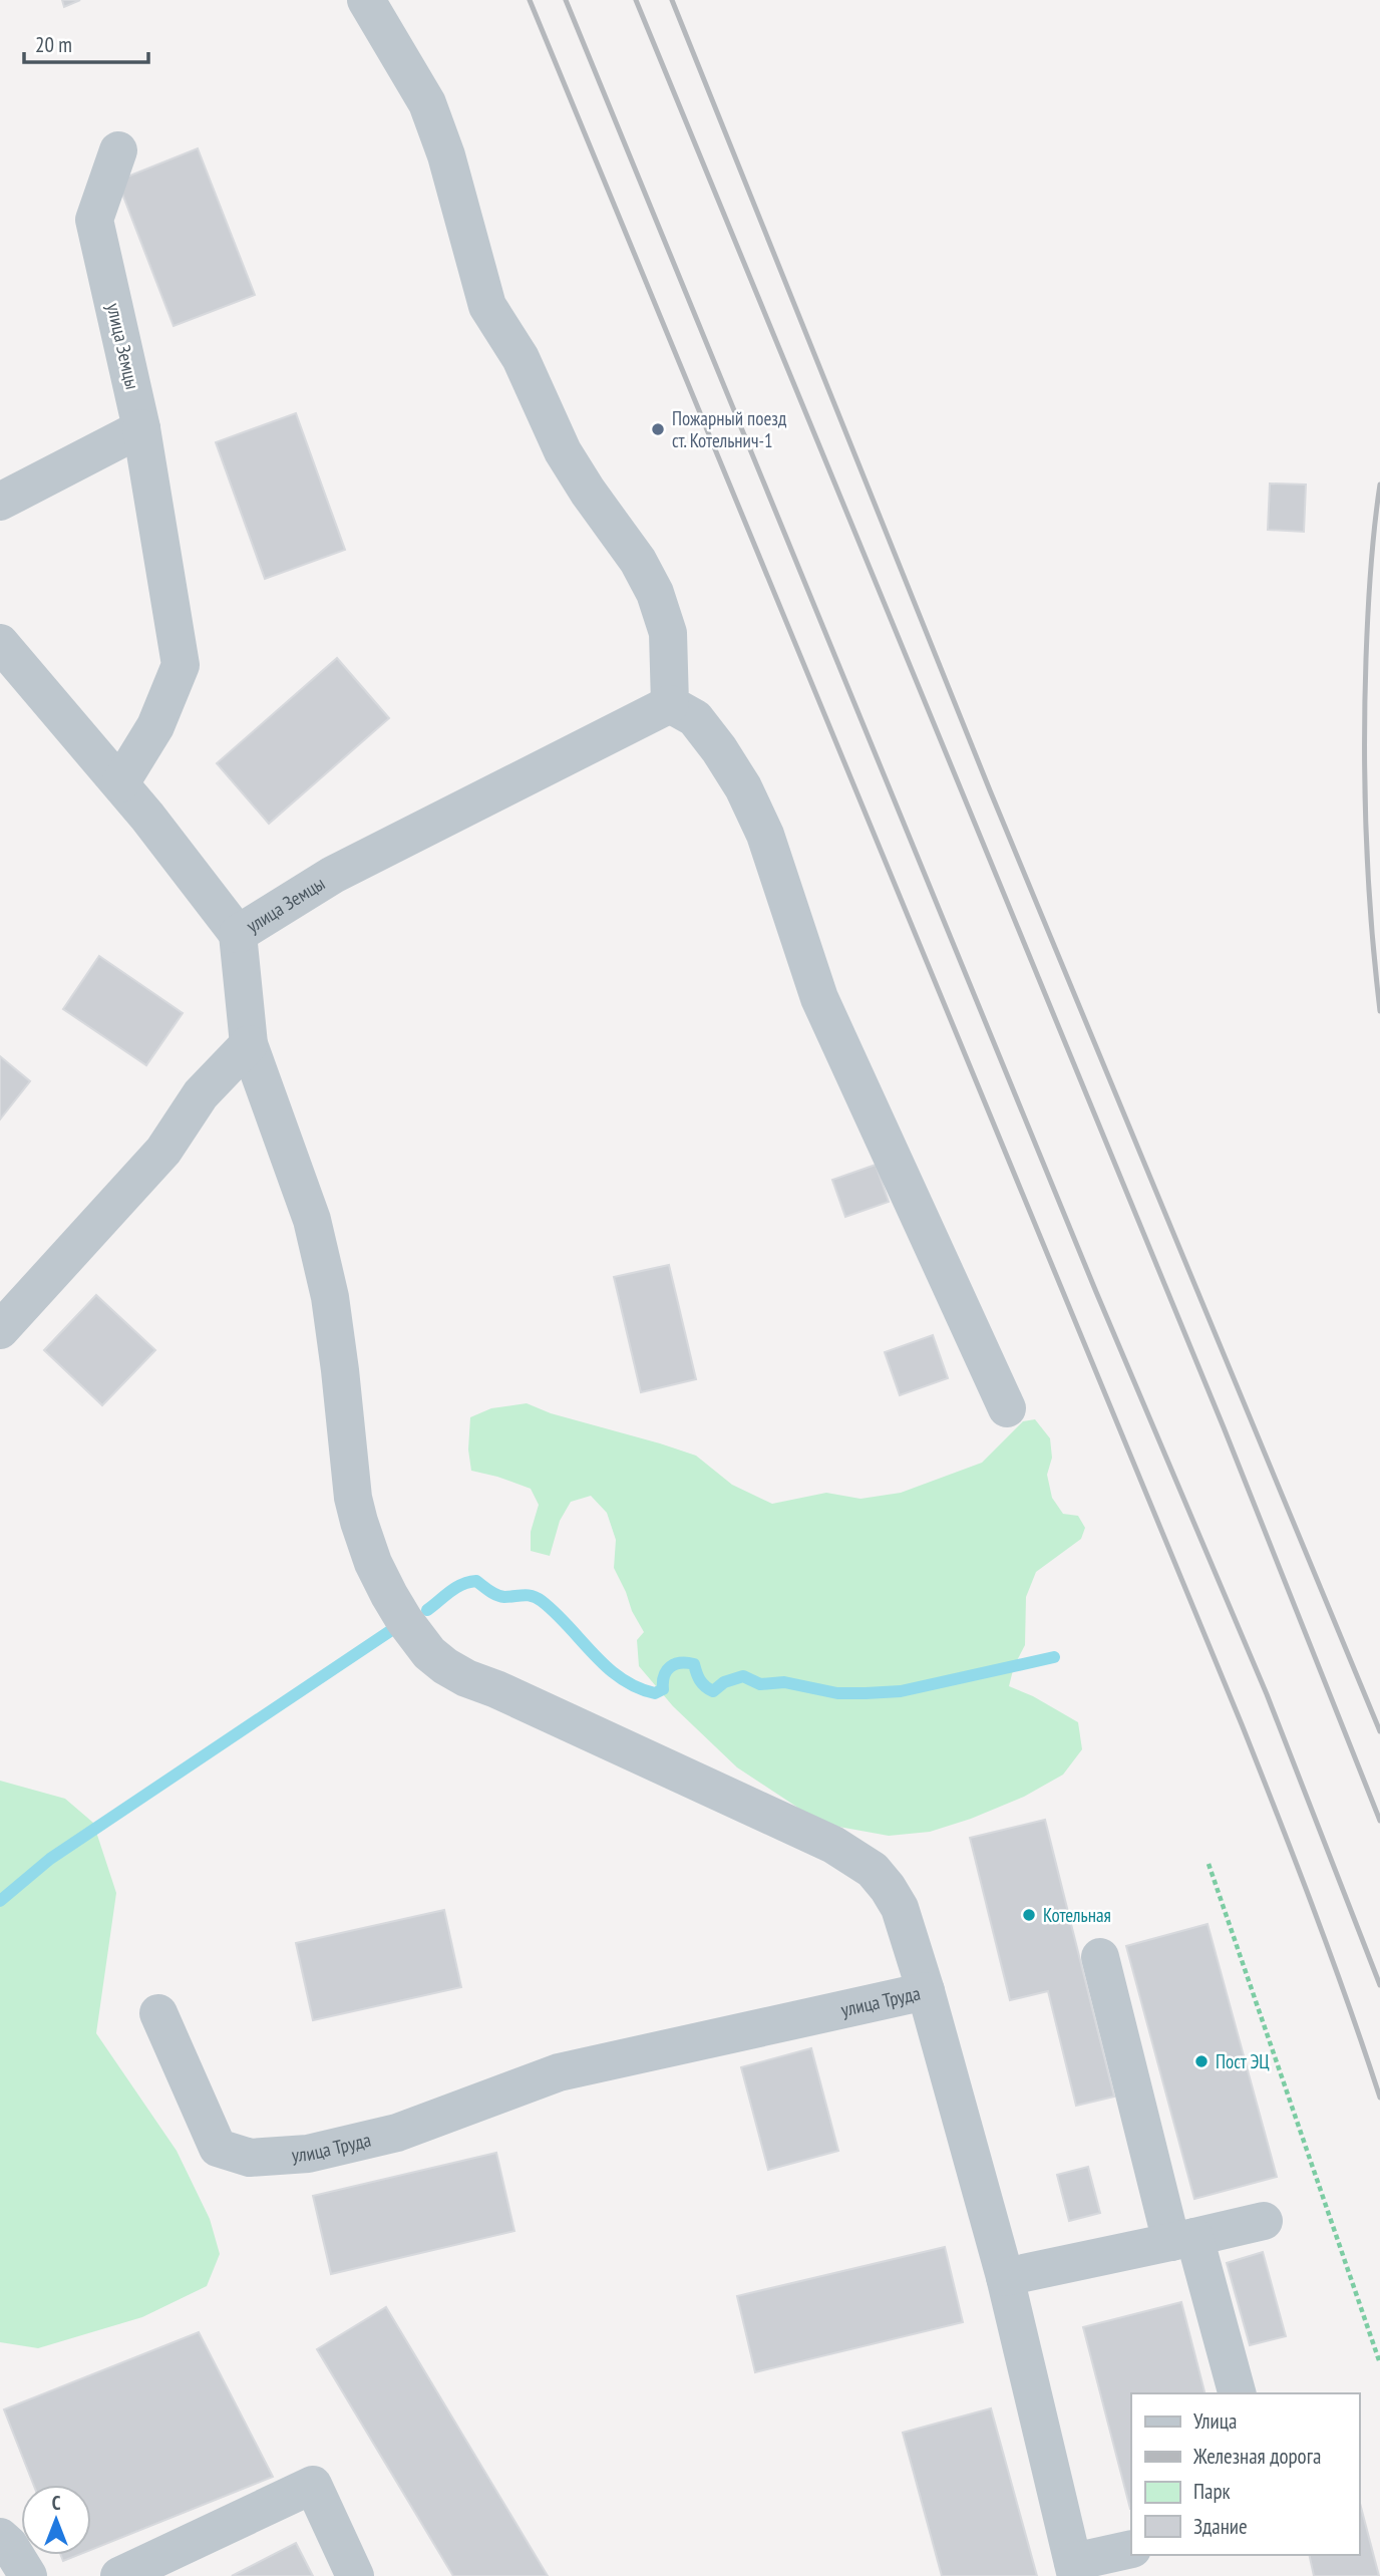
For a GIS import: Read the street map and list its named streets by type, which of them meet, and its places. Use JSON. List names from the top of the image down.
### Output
{
  "streets": {
    "street": ["улица Земцы", "улица Труда"]
  },
  "places": ["Пожарный поезд ст. Котельнич-1", "Котельная", "Пост ЭЦ"],
  "legend": [
    "Улица",
    "Железная дорога",
    "Парк",
    "Здание"
  ],
  "scale_bar": "20 m",
  "north": "top"
}
